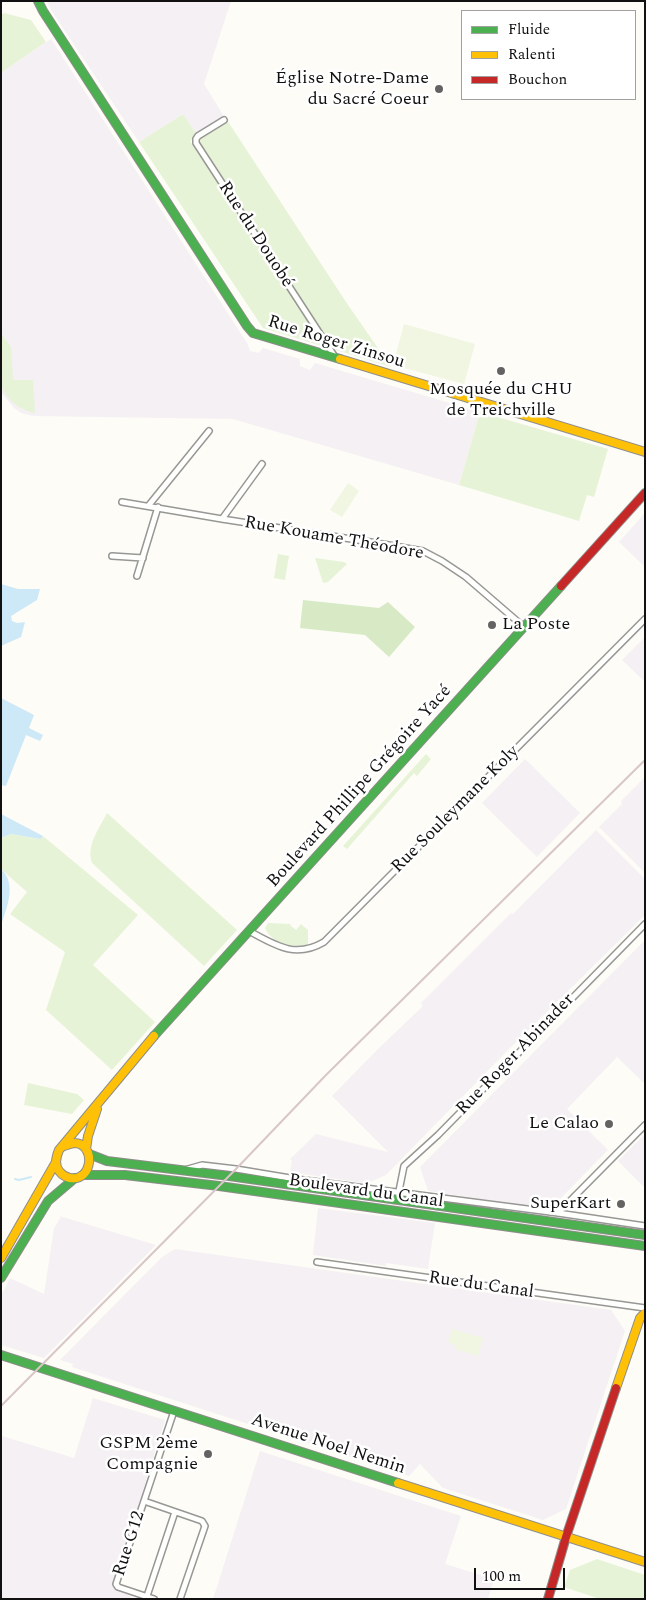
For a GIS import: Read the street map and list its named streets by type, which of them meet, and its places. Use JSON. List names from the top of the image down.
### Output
{
  "streets": {
    "main road": [
      "Rue Roger Zinsou",
      "Boulevard Phillipe Grégoire Yacé",
      "Boulevard du Canal",
      "Avenue Noel Nemin"
    ],
    "street": [
      "Rue du Douobé",
      "Rue Kouame Théodore",
      "Rue Souleymane Koly",
      "Rue Roger Abinader",
      "Rue du Canal",
      "Rue G12"
    ]
  },
  "crossings": [
    ["Rue du Douobé", "Rue Roger Zinsou"],
    ["Rue Kouame Théodore", "Boulevard Phillipe Grégoire Yacé"],
    ["Boulevard Phillipe Grégoire Yacé", "Rue Souleymane Koly"],
    ["Boulevard Phillipe Grégoire Yacé", "Boulevard du Canal"],
    ["Rue Roger Abinader", "Boulevard du Canal"],
    ["Avenue Noel Nemin", "Rue G12"]
  ],
  "places": [
    "Église Notre-Dame du Sacré Coeur",
    "Mosquée du CHU de Treichville",
    "La Poste",
    "Le Calao",
    "SuperKart",
    "GSPM 2ème Compagnie"
  ],
  "legend": ["Fluide", "Ralenti", "Bouchon"],
  "scale_bar": "100 m"
}
